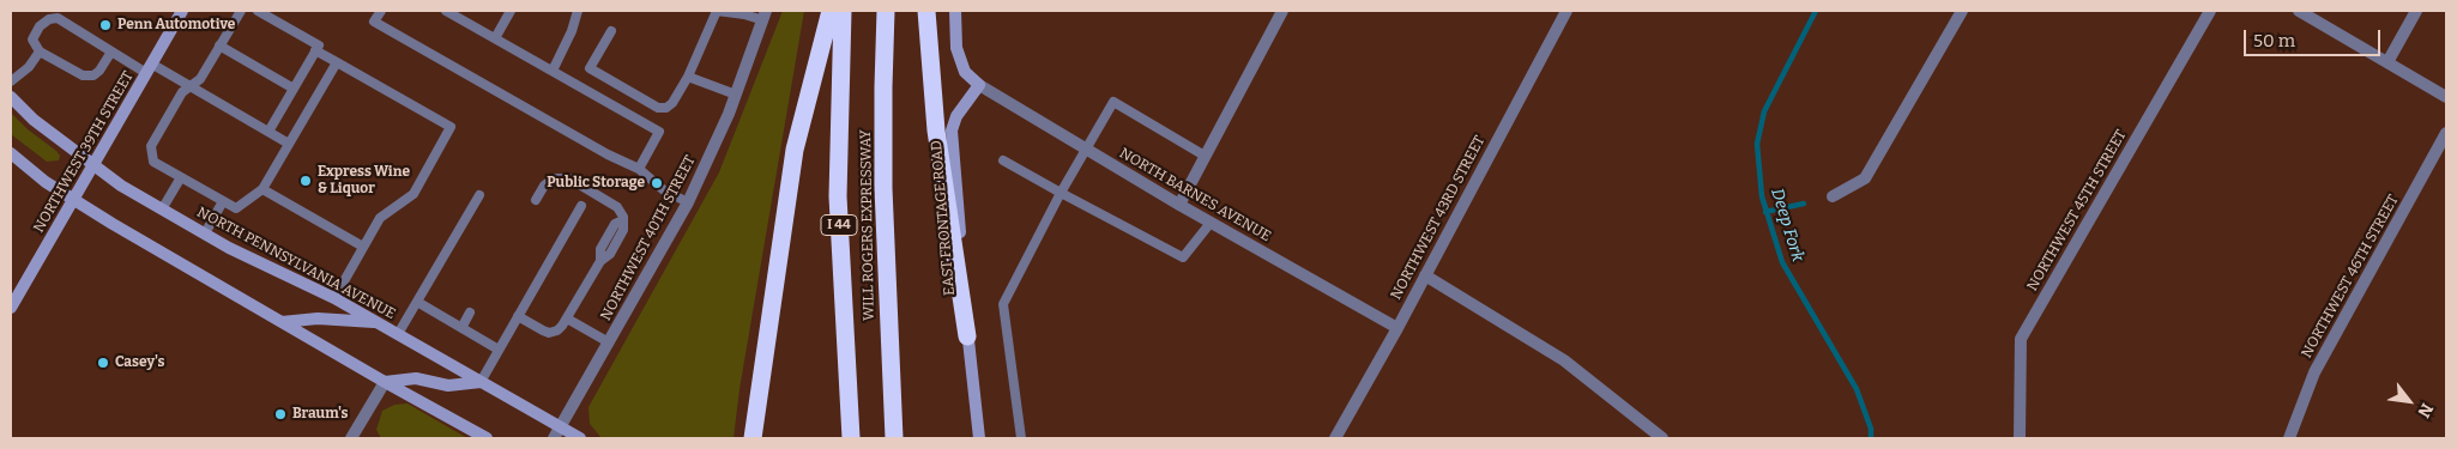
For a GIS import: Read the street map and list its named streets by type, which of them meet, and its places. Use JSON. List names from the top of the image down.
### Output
{
  "streets": {
    "highway": ["I 44", "WILL ROGERS EXPRESSWAY"],
    "main road": ["NORTHWEST 39TH STREET", "EAST FRONTAGE ROAD", "NORTH PENNSYLVANIA AVENUE"],
    "street": [
      "NORTH BARNES AVENUE",
      "NORTHWEST 45TH STREET",
      "NORTHWEST 43RD STREET",
      "NORTHWEST 40TH STREET",
      "NORTHWEST 46TH STREET"
    ]
  },
  "crossings": [
    ["NORTHWEST 39TH STREET", "NORTH PENNSYLVANIA AVENUE"],
    ["NORTH BARNES AVENUE", "EAST FRONTAGE ROAD"],
    ["NORTH BARNES AVENUE", "NORTHWEST 43RD STREET"],
    ["NORTHWEST 40TH STREET", "NORTH PENNSYLVANIA AVENUE"]
  ],
  "water": ["Deep Fork"],
  "places": [
    "Penn Automotive",
    "Express Wine & Liquor",
    "Public Storage",
    "Casey's",
    "Braum's"
  ],
  "scale_bar": "50 m",
  "north": "bottom right"
}
